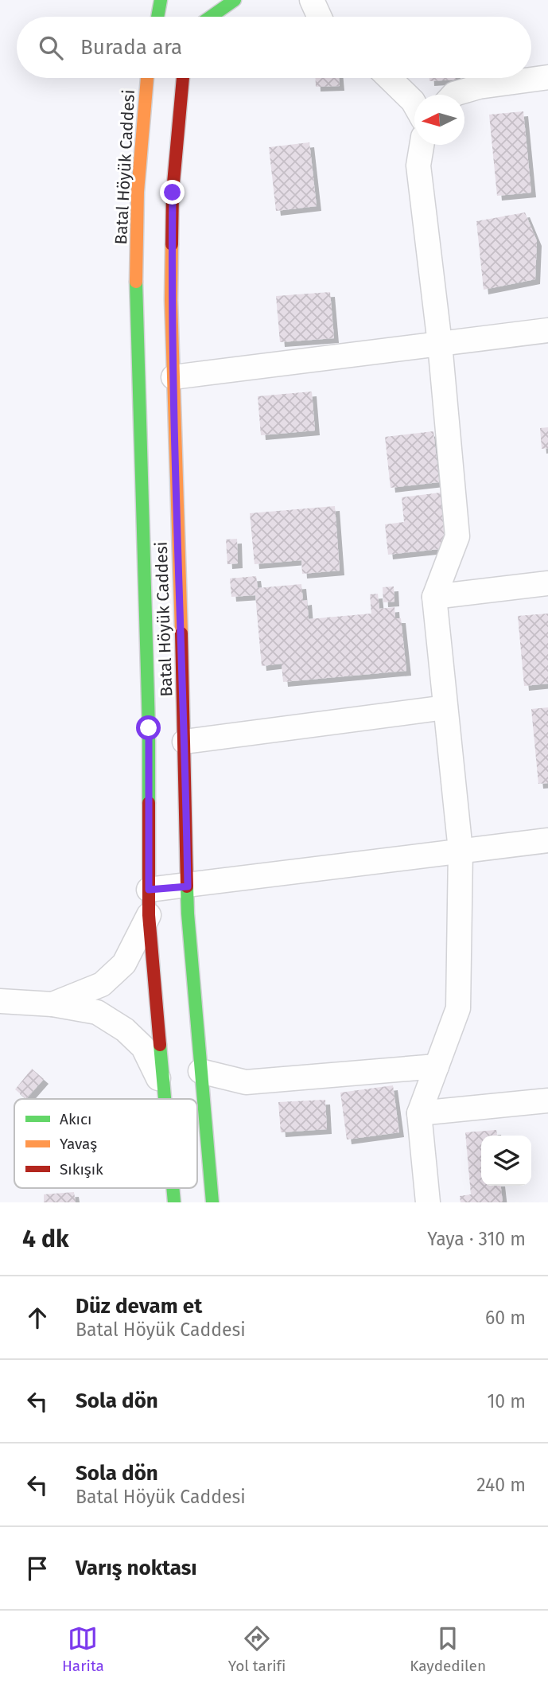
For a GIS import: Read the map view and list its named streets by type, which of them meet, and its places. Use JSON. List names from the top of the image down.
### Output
{
  "streets": {
    "main road": ["Batal Höyük Caddesi"]
  },
  "legend": ["Akıcı", "Yavaş", "Sıkışık"],
  "north": "left",
  "page": {
    "search": "Burada ara",
    "heading": ["4 dk", "Yaya · 310 m"],
    "list": [
      ["Düz devam et", "Batal Höyük Caddesi", "60 m"],
      ["Sola dön", "10 m"],
      ["Sola dön", "Batal Höyük Caddesi", "240 m"],
      "Varış noktası"
    ],
    "nav": ["Harita", "Yol tarifi", "Kaydedilen"]
  }
}
